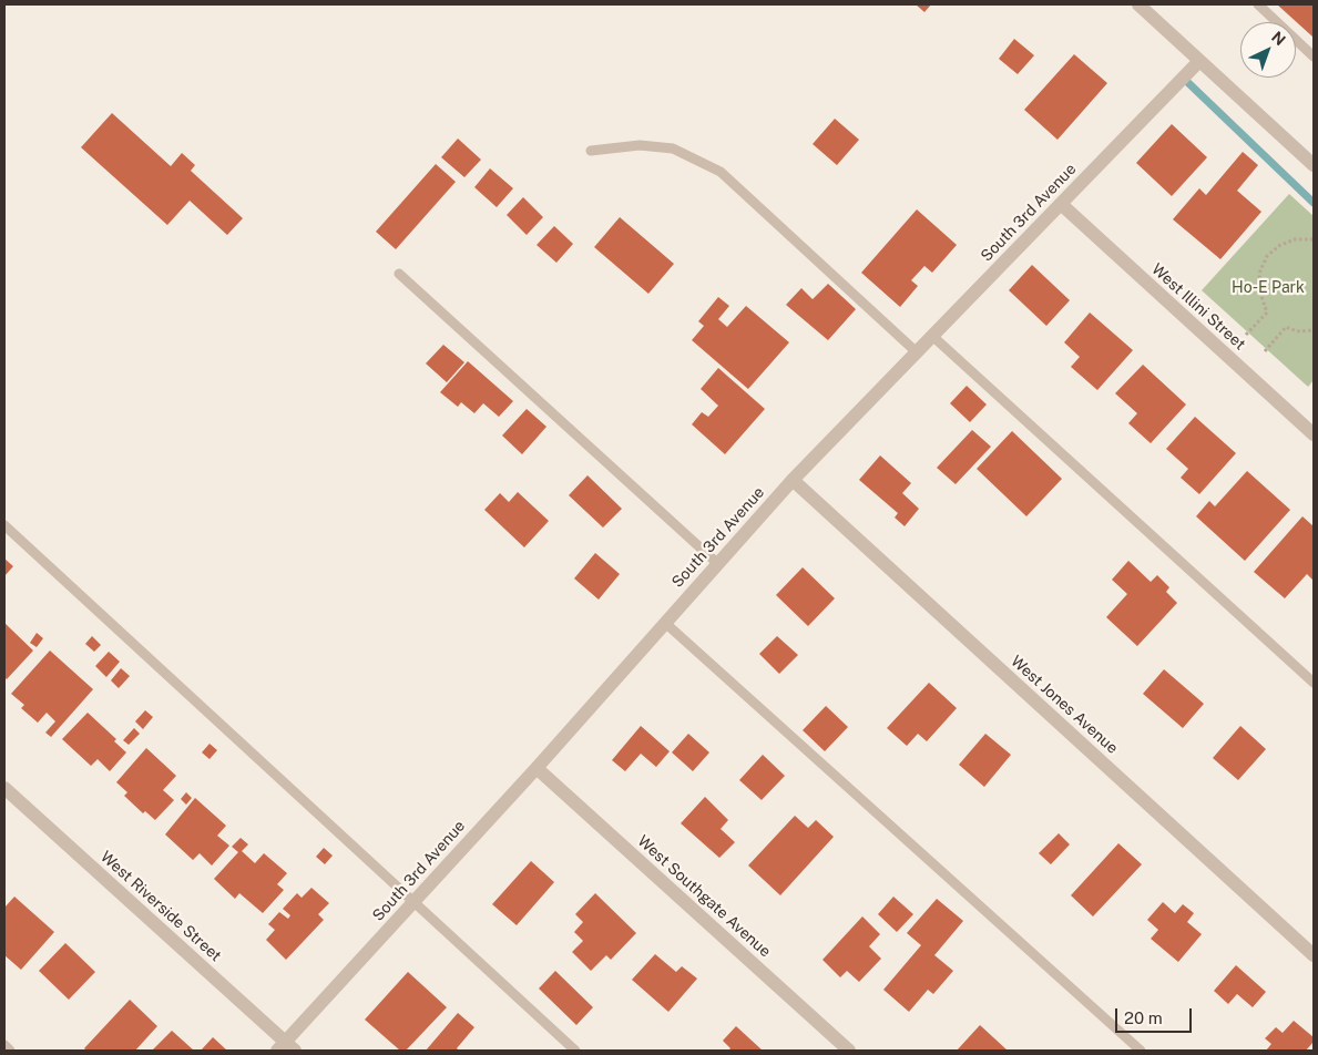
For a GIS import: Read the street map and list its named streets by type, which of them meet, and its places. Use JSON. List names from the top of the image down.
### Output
{
  "streets": {
    "street": [
      "South 3rd Avenue",
      "West Illini Street",
      "West Jones Avenue",
      "West Southgate Avenue",
      "West Riverside Street"
    ]
  },
  "crossings": [
    ["South 3rd Avenue", "West Illini Street"],
    ["South 3rd Avenue", "West Jones Avenue"],
    ["South 3rd Avenue", "West Southgate Avenue"],
    ["South 3rd Avenue", "West Riverside Street"]
  ],
  "parks": ["Ho-E Park"],
  "scale_bar": "20 m",
  "north": "top right"
}
